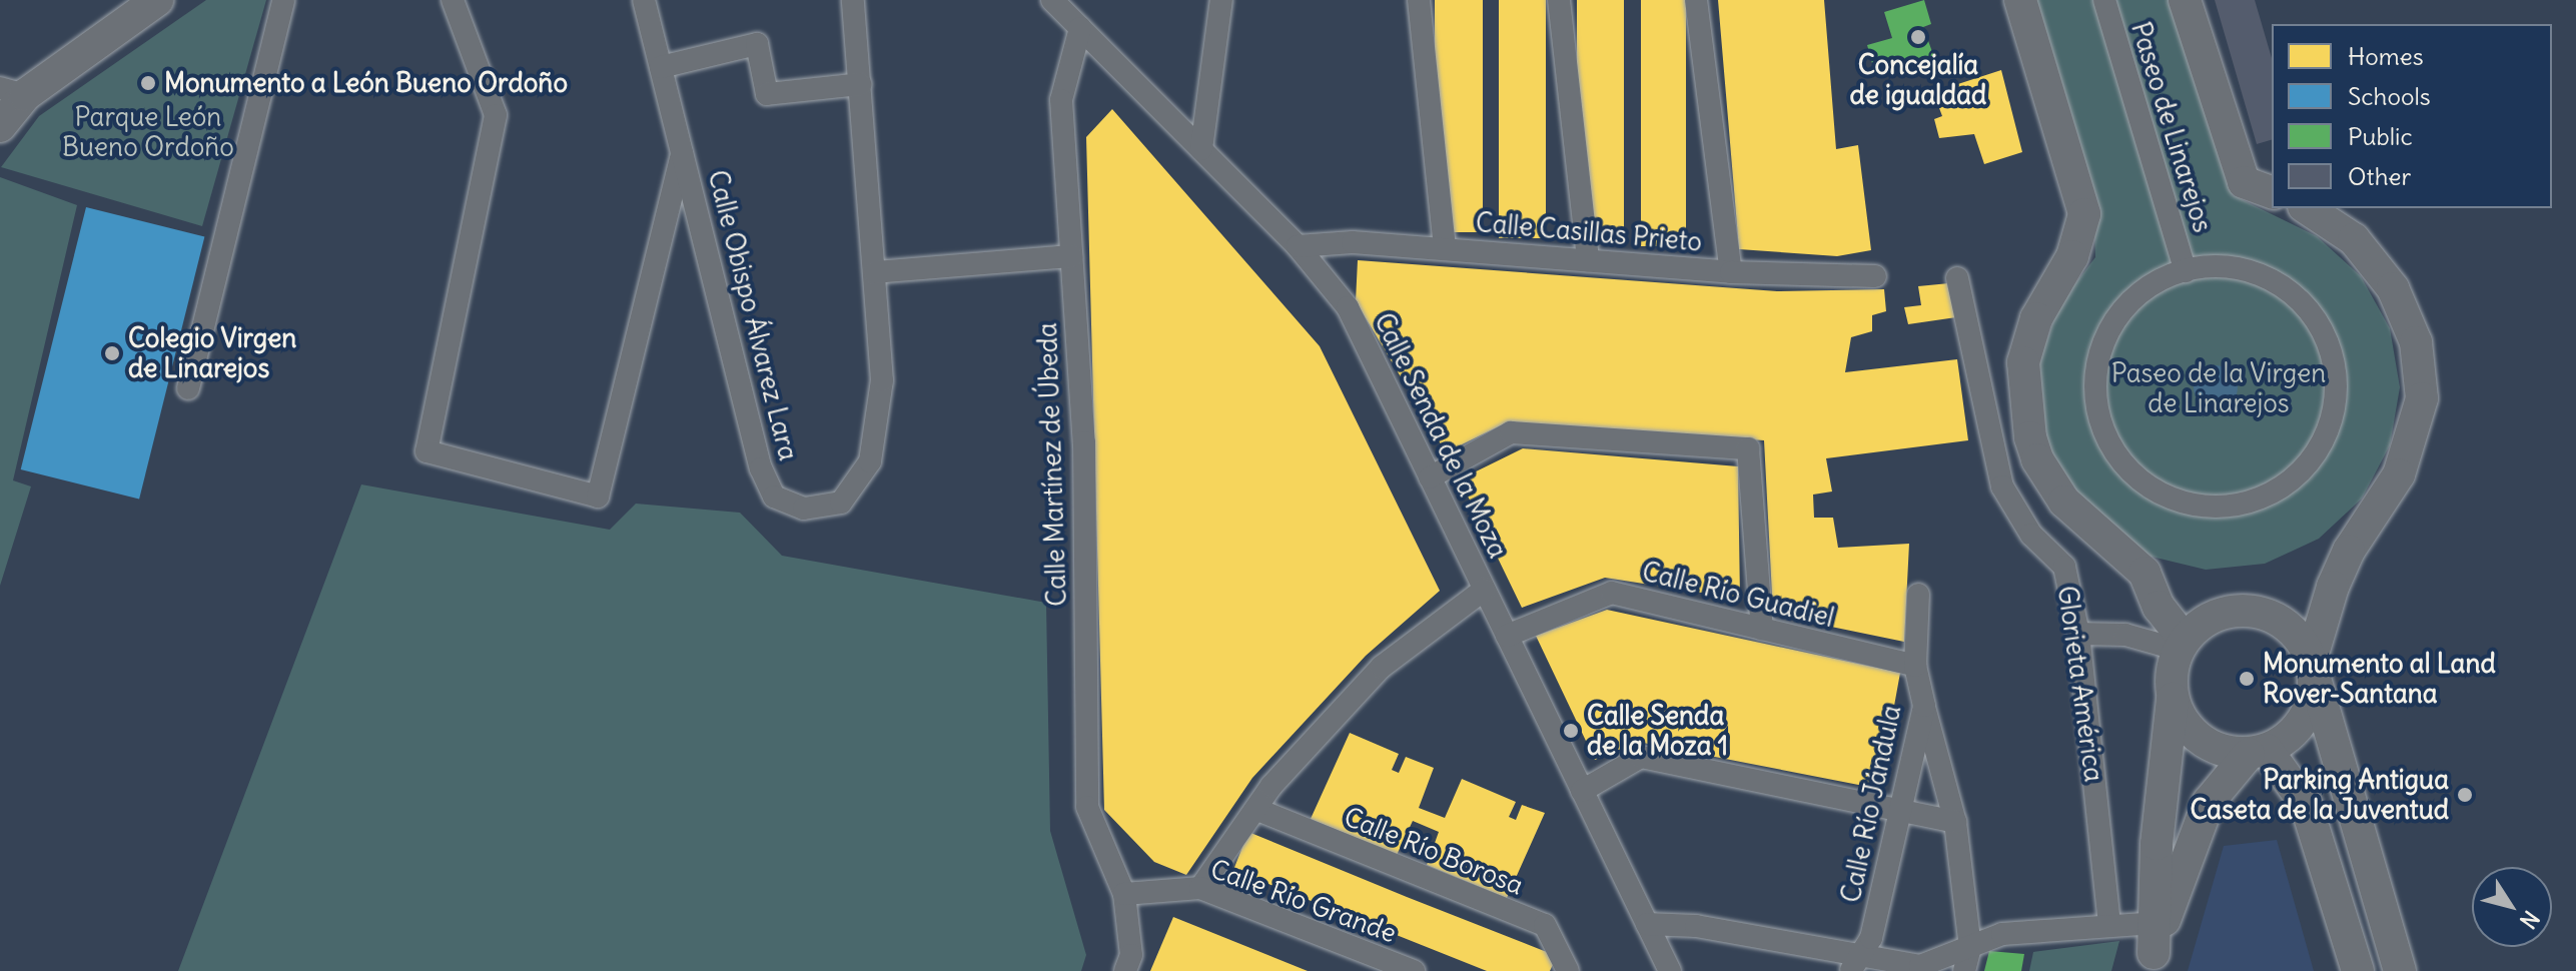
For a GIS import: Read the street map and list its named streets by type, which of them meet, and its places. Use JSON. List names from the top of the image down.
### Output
{
  "streets": {
    "street": [
      "Paseo de Linarejos",
      "Calle Casillas Prieto",
      "Calle Obispo Álvarez Lara",
      "Calle Senda de la Moza",
      "Calle Martínez de Úbeda",
      "Calle Río Guadiel",
      "Glorieta América",
      "Calle Río Jándula",
      "Calle Río Borosa",
      "Calle Río Grande"
    ]
  },
  "crossings": [
    ["Calle Casillas Prieto", "Calle Senda de la Moza"],
    ["Calle Senda de la Moza", "Calle Martínez de Úbeda"],
    ["Calle Senda de la Moza", "Calle Río Guadiel"],
    ["Calle Martínez de Úbeda", "Calle Río Grande"],
    ["Calle Río Guadiel", "Calle Río Jándula"]
  ],
  "parks": ["Parque León Bueno Ordoño", "Paseo de la Virgen de Linarejos"],
  "places": [
    "Concejalía de igualdad",
    "Monumento a León Bueno Ordoño",
    "Colegio Virgen de Linarejos",
    "Monumento al Land Rover-Santana",
    "Calle Senda de la Moza 1",
    "Parking Antigua Caseta de la Juventud"
  ],
  "legend": [
    "Homes",
    "Schools",
    "Public",
    "Other"
  ],
  "north": "bottom right"
}
